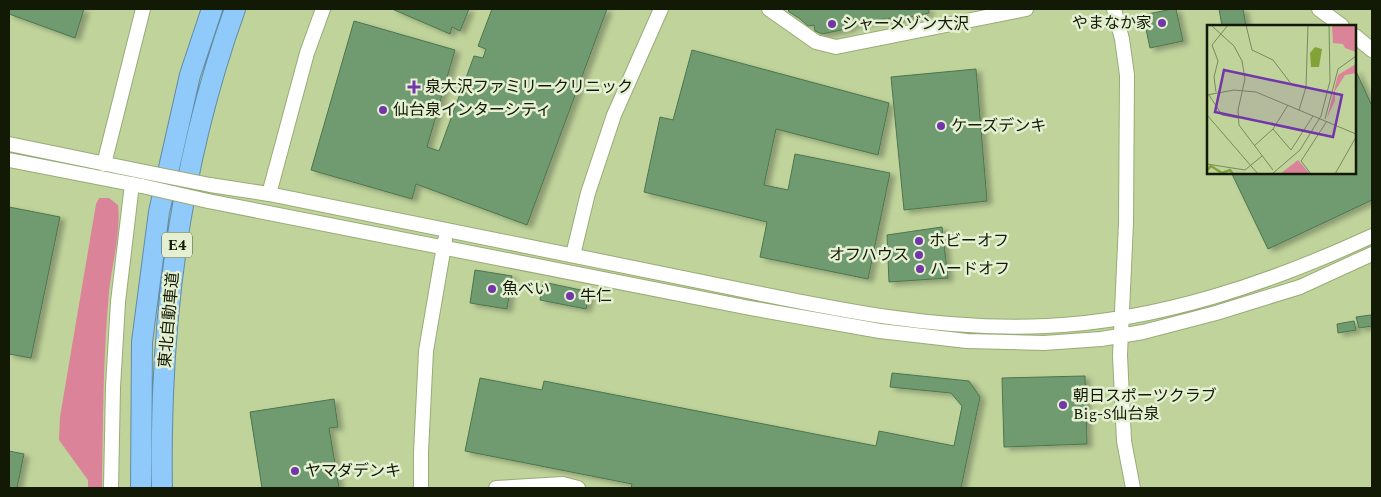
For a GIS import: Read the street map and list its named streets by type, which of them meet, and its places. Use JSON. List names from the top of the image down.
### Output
{
  "streets": {
    "highway": ["E4", "東北自動車道"]
  },
  "places": {
    "other": [
      "やまなか家",
      "シャーメゾン大沢",
      "仙台泉インターシティ",
      "ケーズデンキ",
      "ホビーオフ",
      "オフハウス",
      "ハードオフ",
      "魚べい",
      "牛仁",
      "朝日スポーツクラブ Big-S仙台泉",
      "ヤマダデンキ"
    ],
    "health": ["泉大沢ファミリークリニック"]
  }
}
